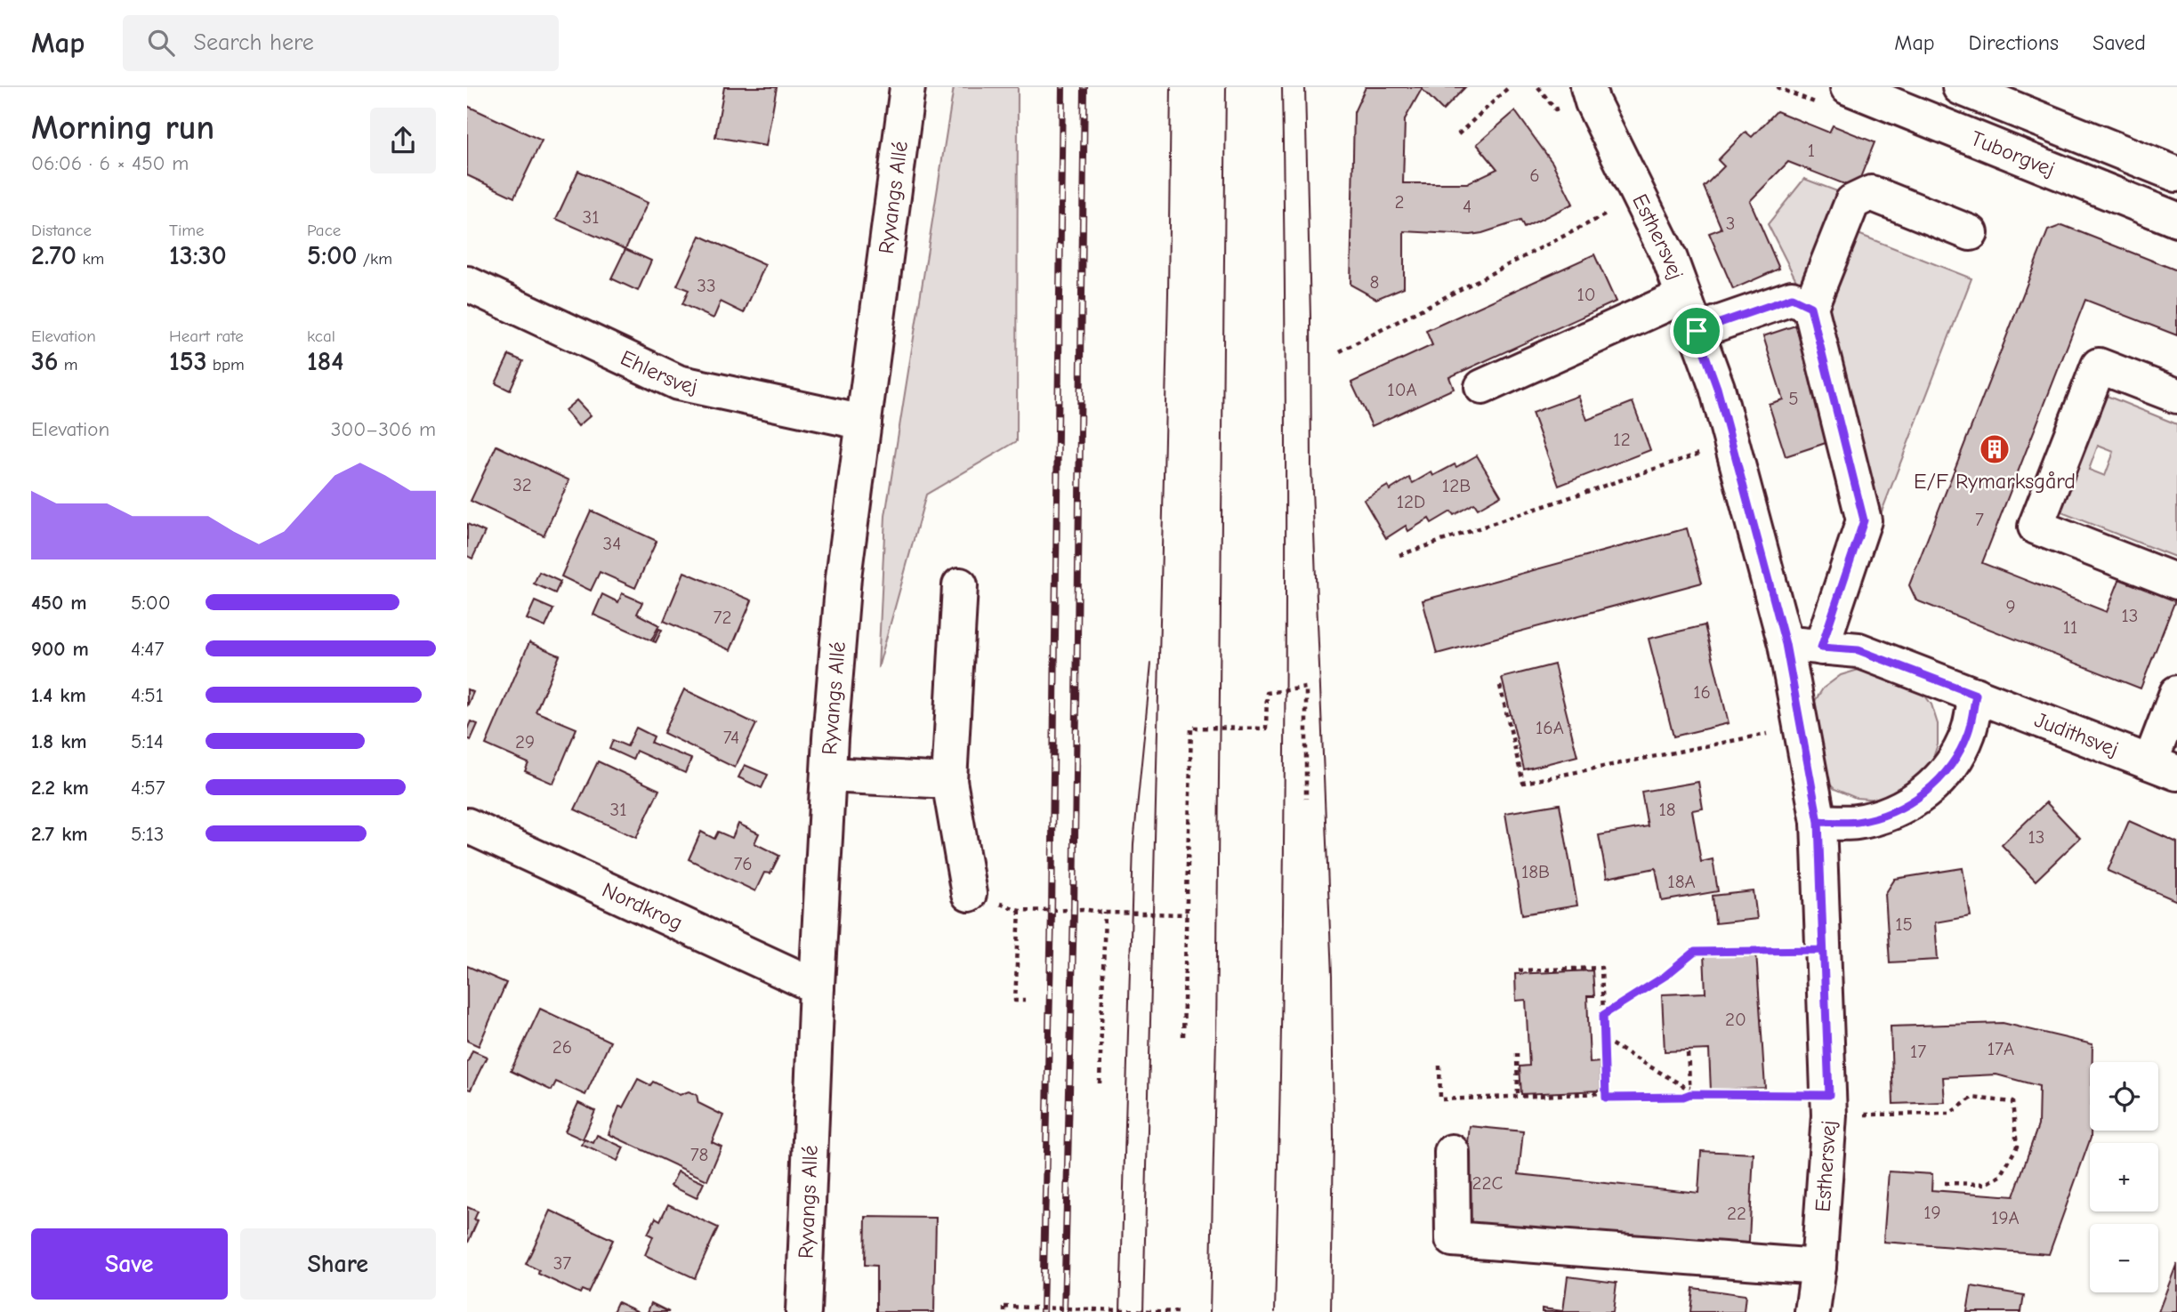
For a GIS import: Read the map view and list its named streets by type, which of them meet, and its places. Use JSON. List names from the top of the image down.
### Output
{
  "streets": {
    "street": [
      "Tuborgvej",
      "Ryvangs Allé",
      "Esthersvej",
      "Ehlersvej",
      "Judithsvej",
      "Nordkrog"
    ]
  },
  "crossings": [
    ["Ryvangs Allé", "Ehlersvej"],
    ["Ryvangs Allé", "Nordkrog"],
    ["Esthersvej", "Judithsvej"]
  ],
  "places": {
    "building": ["E/F Rymarksgård"]
  },
  "house_numbers": [
    "1",
    "6",
    "2",
    "4",
    "31",
    "3",
    "8",
    "33",
    "10",
    "10A",
    "5",
    "12",
    "32",
    "12B",
    "12D",
    "7",
    "34",
    "9",
    "13",
    "72",
    "11",
    "16",
    "16A",
    "74",
    "29",
    "31",
    "18",
    "13",
    "76",
    "18B",
    "18A",
    "15",
    "20",
    "26",
    "17A",
    "17",
    "78",
    "22C",
    "19",
    "22",
    "19A",
    "37"
  ],
  "page": {
    "header": "Map",
    "search": "Search here",
    "nav": ["Map", "Directions", "Saved"],
    "heading": ["Morning run", "06:06 · 6 × 450 m"],
    "stats": [
      ["Distance", "2.70 km"],
      ["Time", "13:30"],
      ["Pace", "5:00 /km"],
      ["Elevation", "36 m"],
      ["Heart rate", "153 bpm"],
      ["kcal", "184"]
    ],
    "chart": ["Elevation", "300–306 m"],
    "list": [
      {
        "name": "450 m",
        "note": "5:00"
      },
      {
        "name": "900 m",
        "note": "4:47"
      },
      {
        "name": "1.4 km",
        "note": "4:51"
      },
      {
        "name": "1.8 km",
        "note": "5:14"
      },
      {
        "name": "2.2 km",
        "note": "4:57"
      },
      {
        "name": "2.7 km",
        "note": "5:13"
      }
    ],
    "map_buttons": ["+", "−"],
    "buttons": ["Save", "Share"]
  }
}
